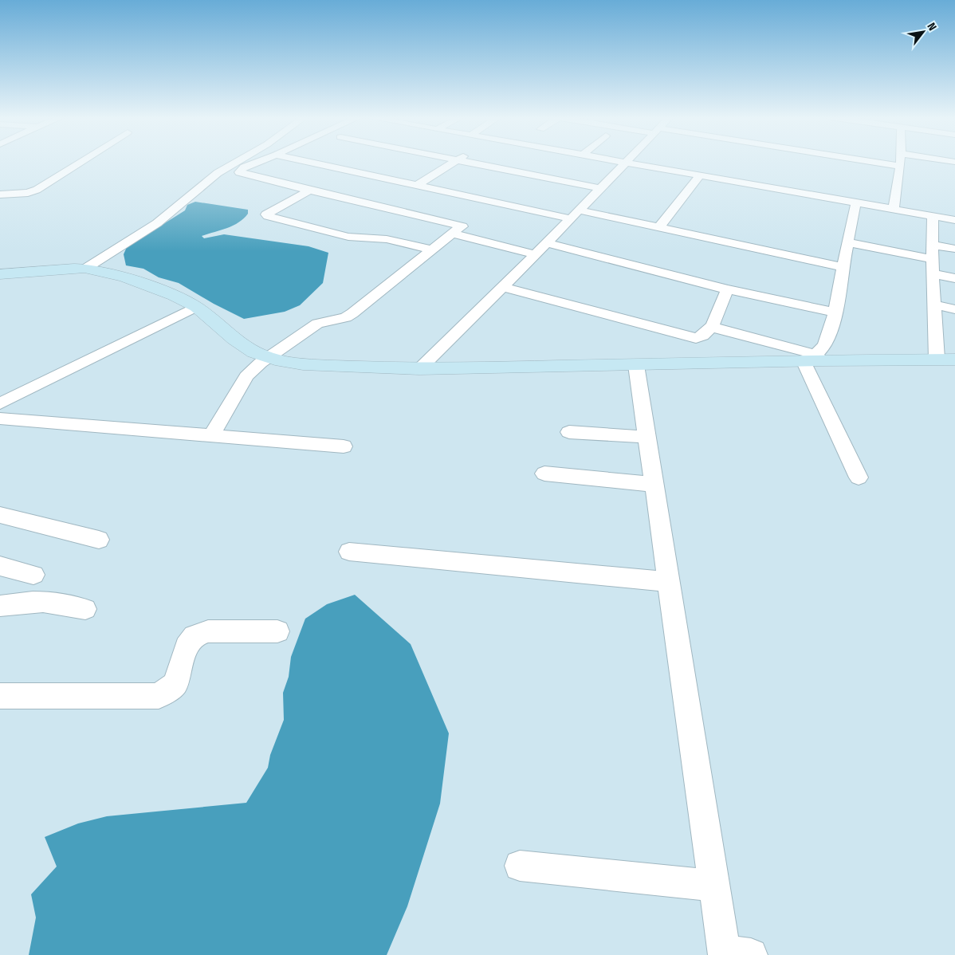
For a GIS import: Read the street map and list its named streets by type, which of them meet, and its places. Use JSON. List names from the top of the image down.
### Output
{
  "north": "top right"
}
